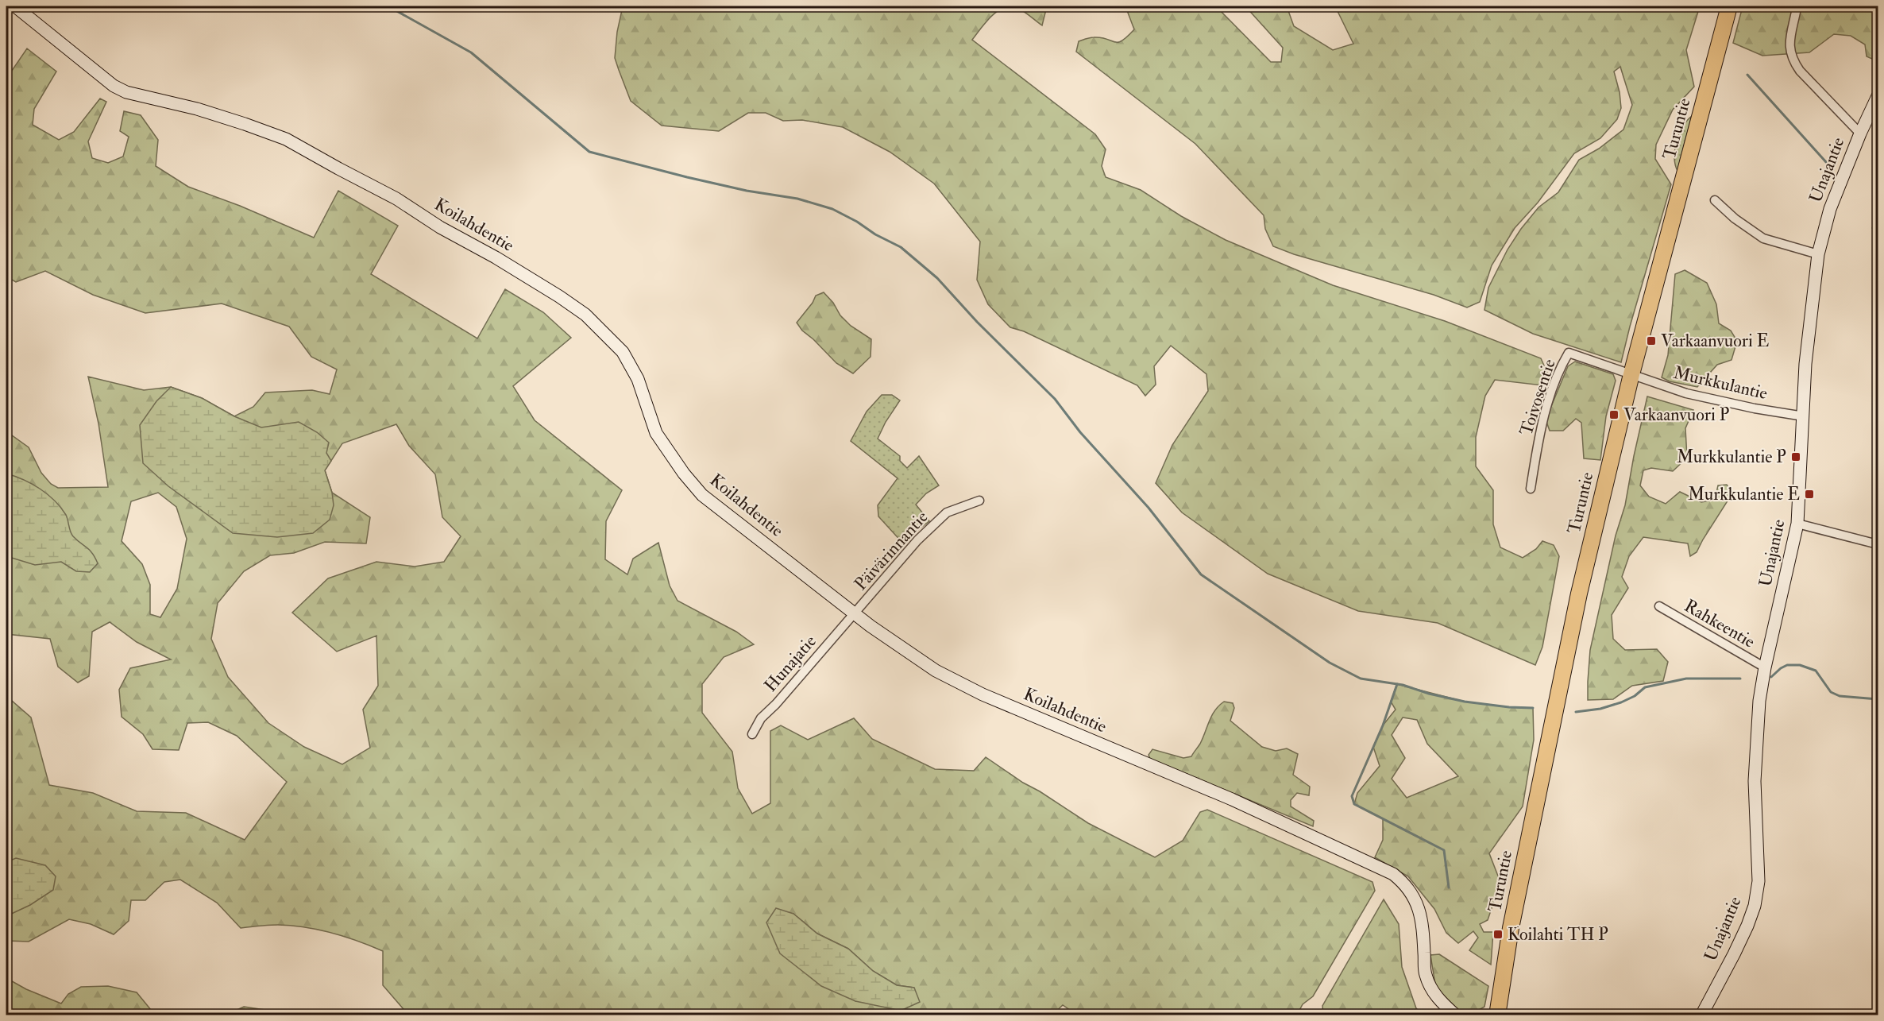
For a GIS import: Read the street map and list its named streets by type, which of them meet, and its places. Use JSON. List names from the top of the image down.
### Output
{
  "streets": {
    "highway": ["Turuntie"],
    "street": [
      "Unajantie",
      "Koilahdentie",
      "Murkkulantie",
      "Toivosentie",
      "Päivärinnantie",
      "Rahkeentie",
      "Hunajatie"
    ]
  },
  "crossings": [
    ["Turuntie", "Murkkulantie"],
    ["Turuntie", "Toivosentie"],
    ["Unajantie", "Murkkulantie"],
    ["Unajantie", "Rahkeentie"],
    ["Koilahdentie", "Päivärinnantie"],
    ["Koilahdentie", "Hunajatie"],
    ["Murkkulantie", "Toivosentie"],
    ["Päivärinnantie", "Hunajatie"]
  ],
  "places": {
    "transit": [
      "Varkaanvuori E",
      "Varkaanvuori P",
      "Murkkulantie P",
      "Murkkulantie E",
      "Koilahti TH P"
    ]
  }
}
